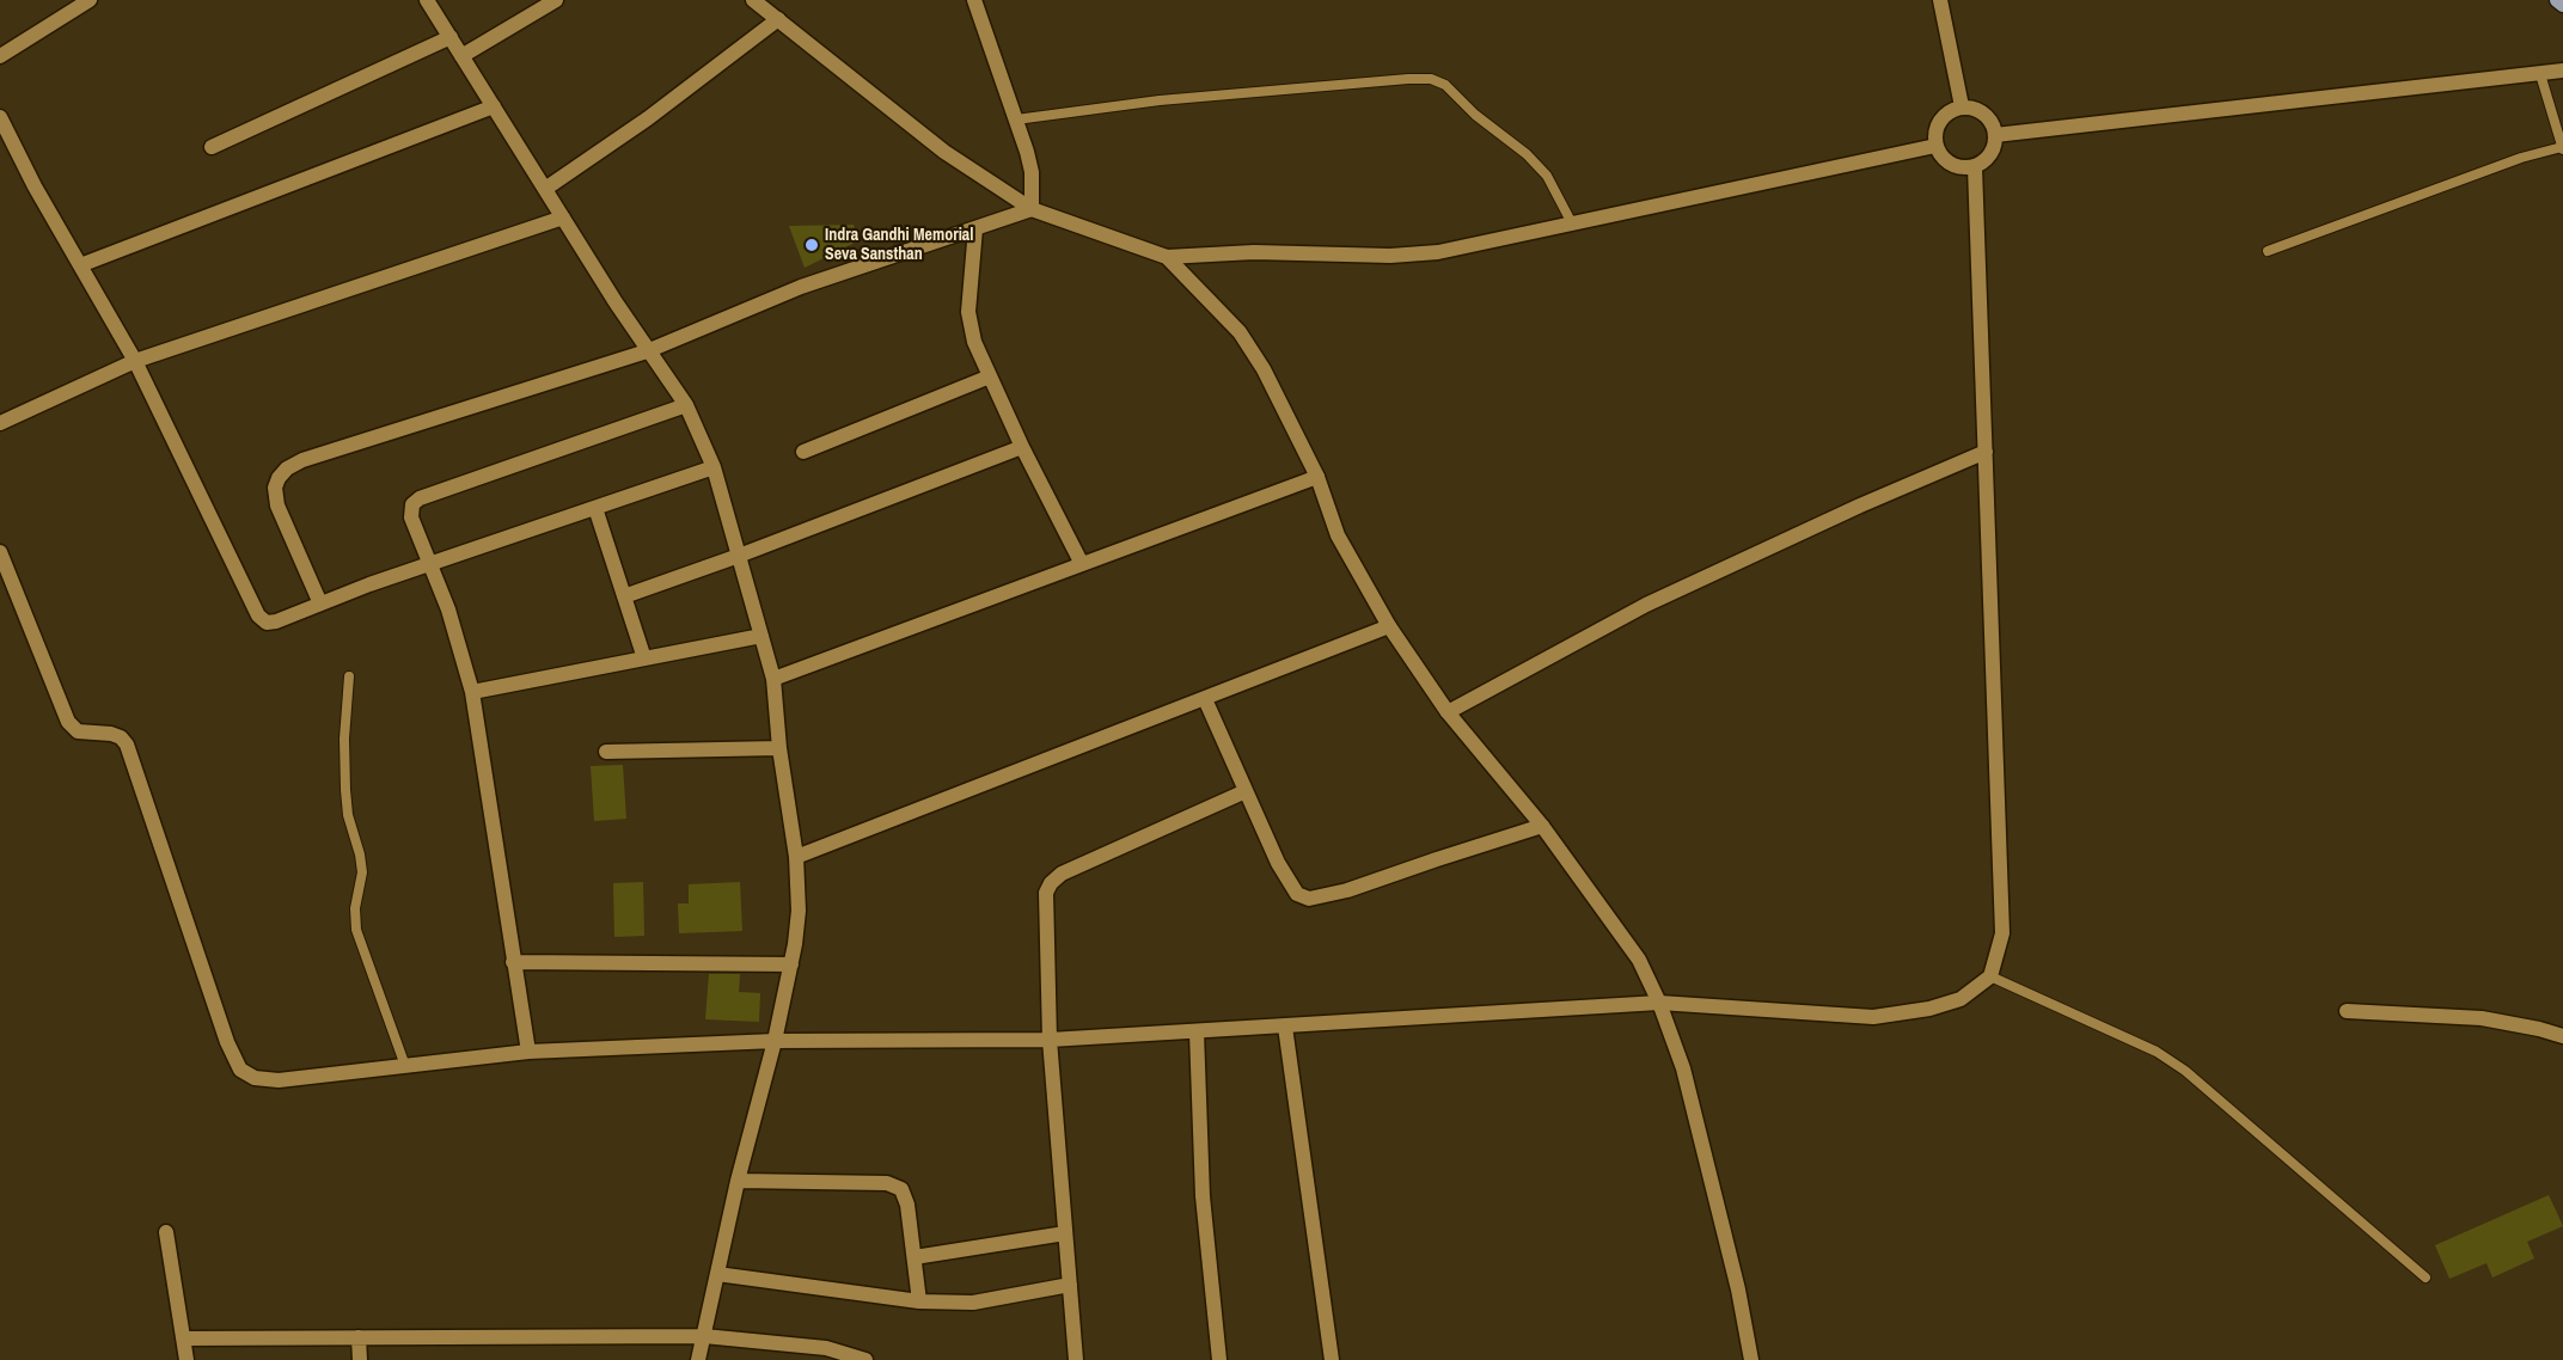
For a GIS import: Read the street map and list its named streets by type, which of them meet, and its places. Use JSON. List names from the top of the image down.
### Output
{
  "places": ["Indra Gandhi Memorial Seva Sansthan"]
}
